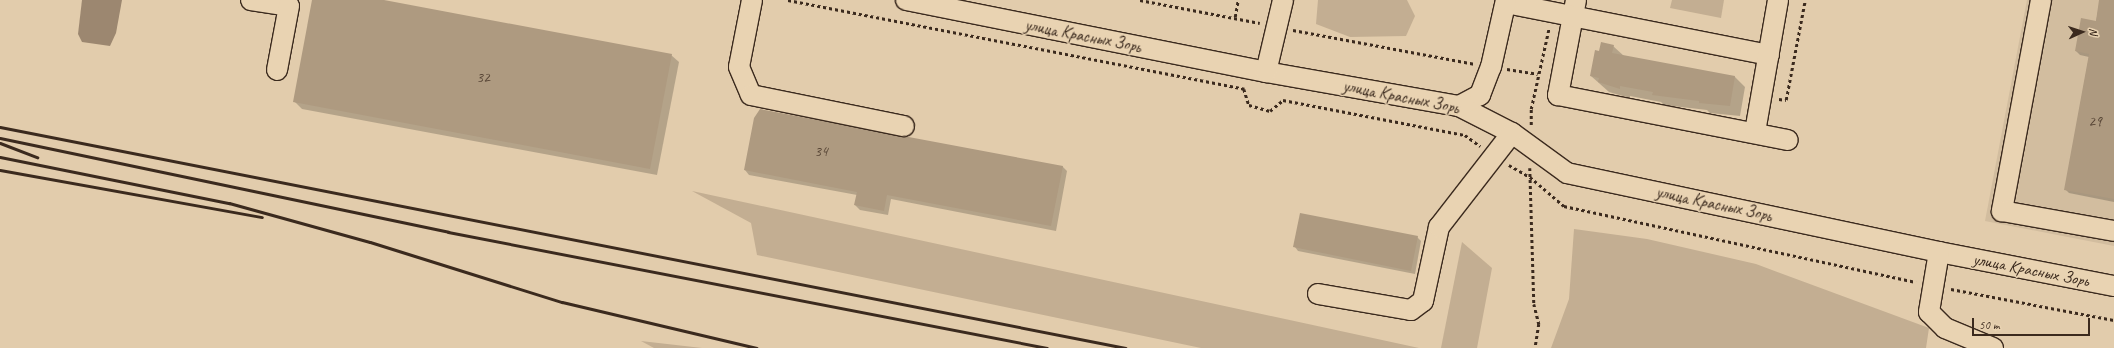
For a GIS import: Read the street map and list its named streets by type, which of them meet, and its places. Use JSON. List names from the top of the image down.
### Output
{
  "streets": {
    "street": ["улица Красных Зорь"]
  },
  "house_numbers": ["32", "29", "34"],
  "scale_bar": "50 m",
  "north": "right"
}
